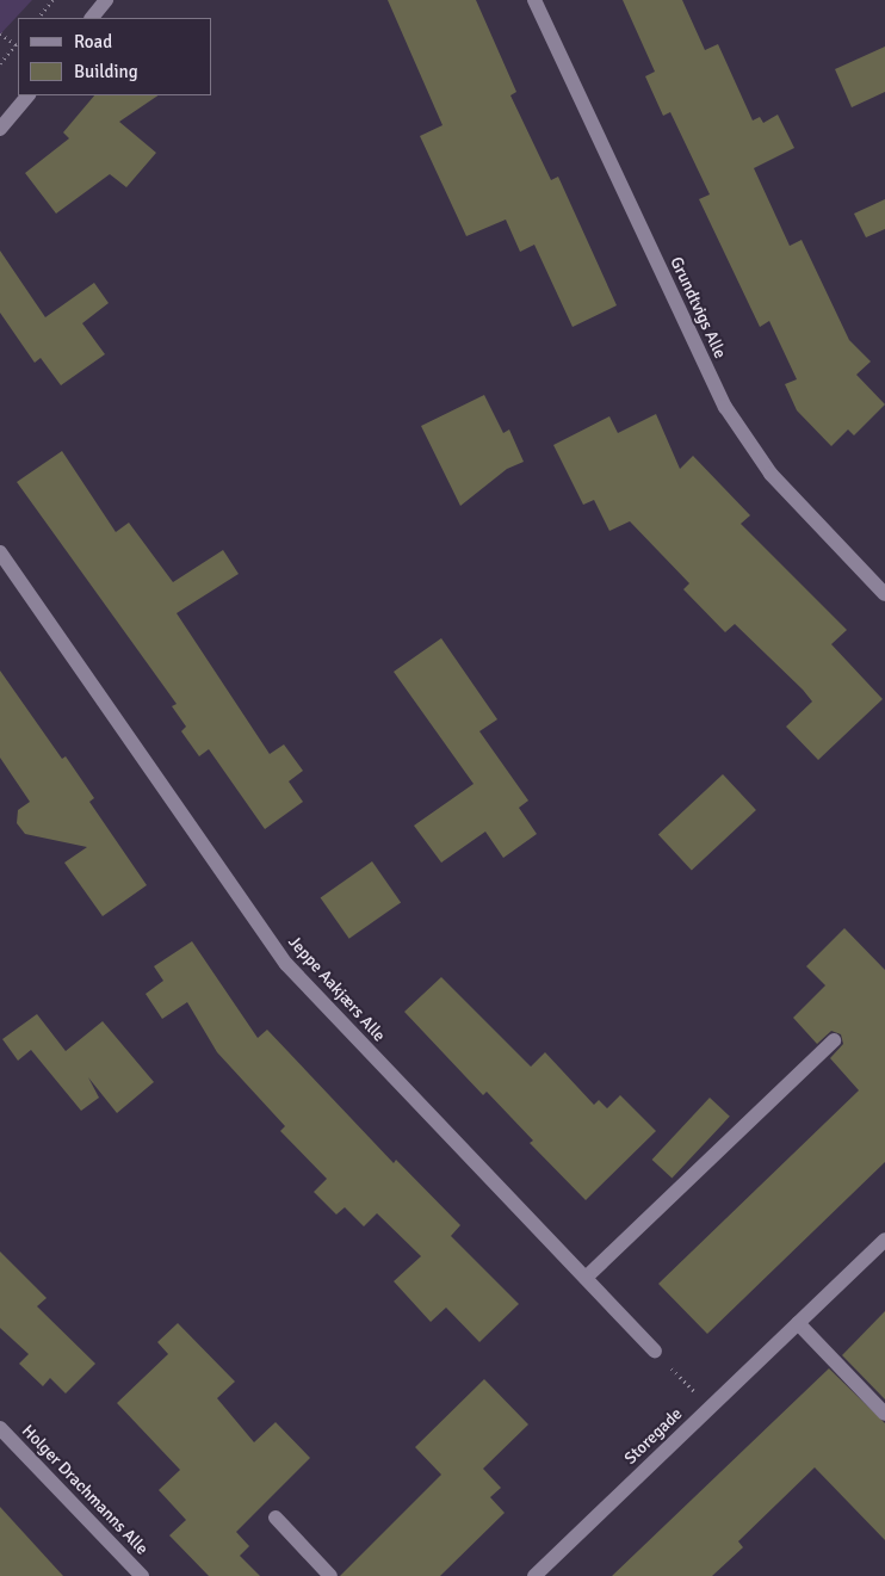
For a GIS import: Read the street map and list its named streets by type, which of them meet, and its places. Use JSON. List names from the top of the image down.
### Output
{
  "streets": {
    "street": [
      "Grundtvigs Alle",
      "Jeppe Aakjærs Alle",
      "Storegade",
      "Holger Drachmanns Alle"
    ]
  },
  "legend": ["Road", "Building"]
}
